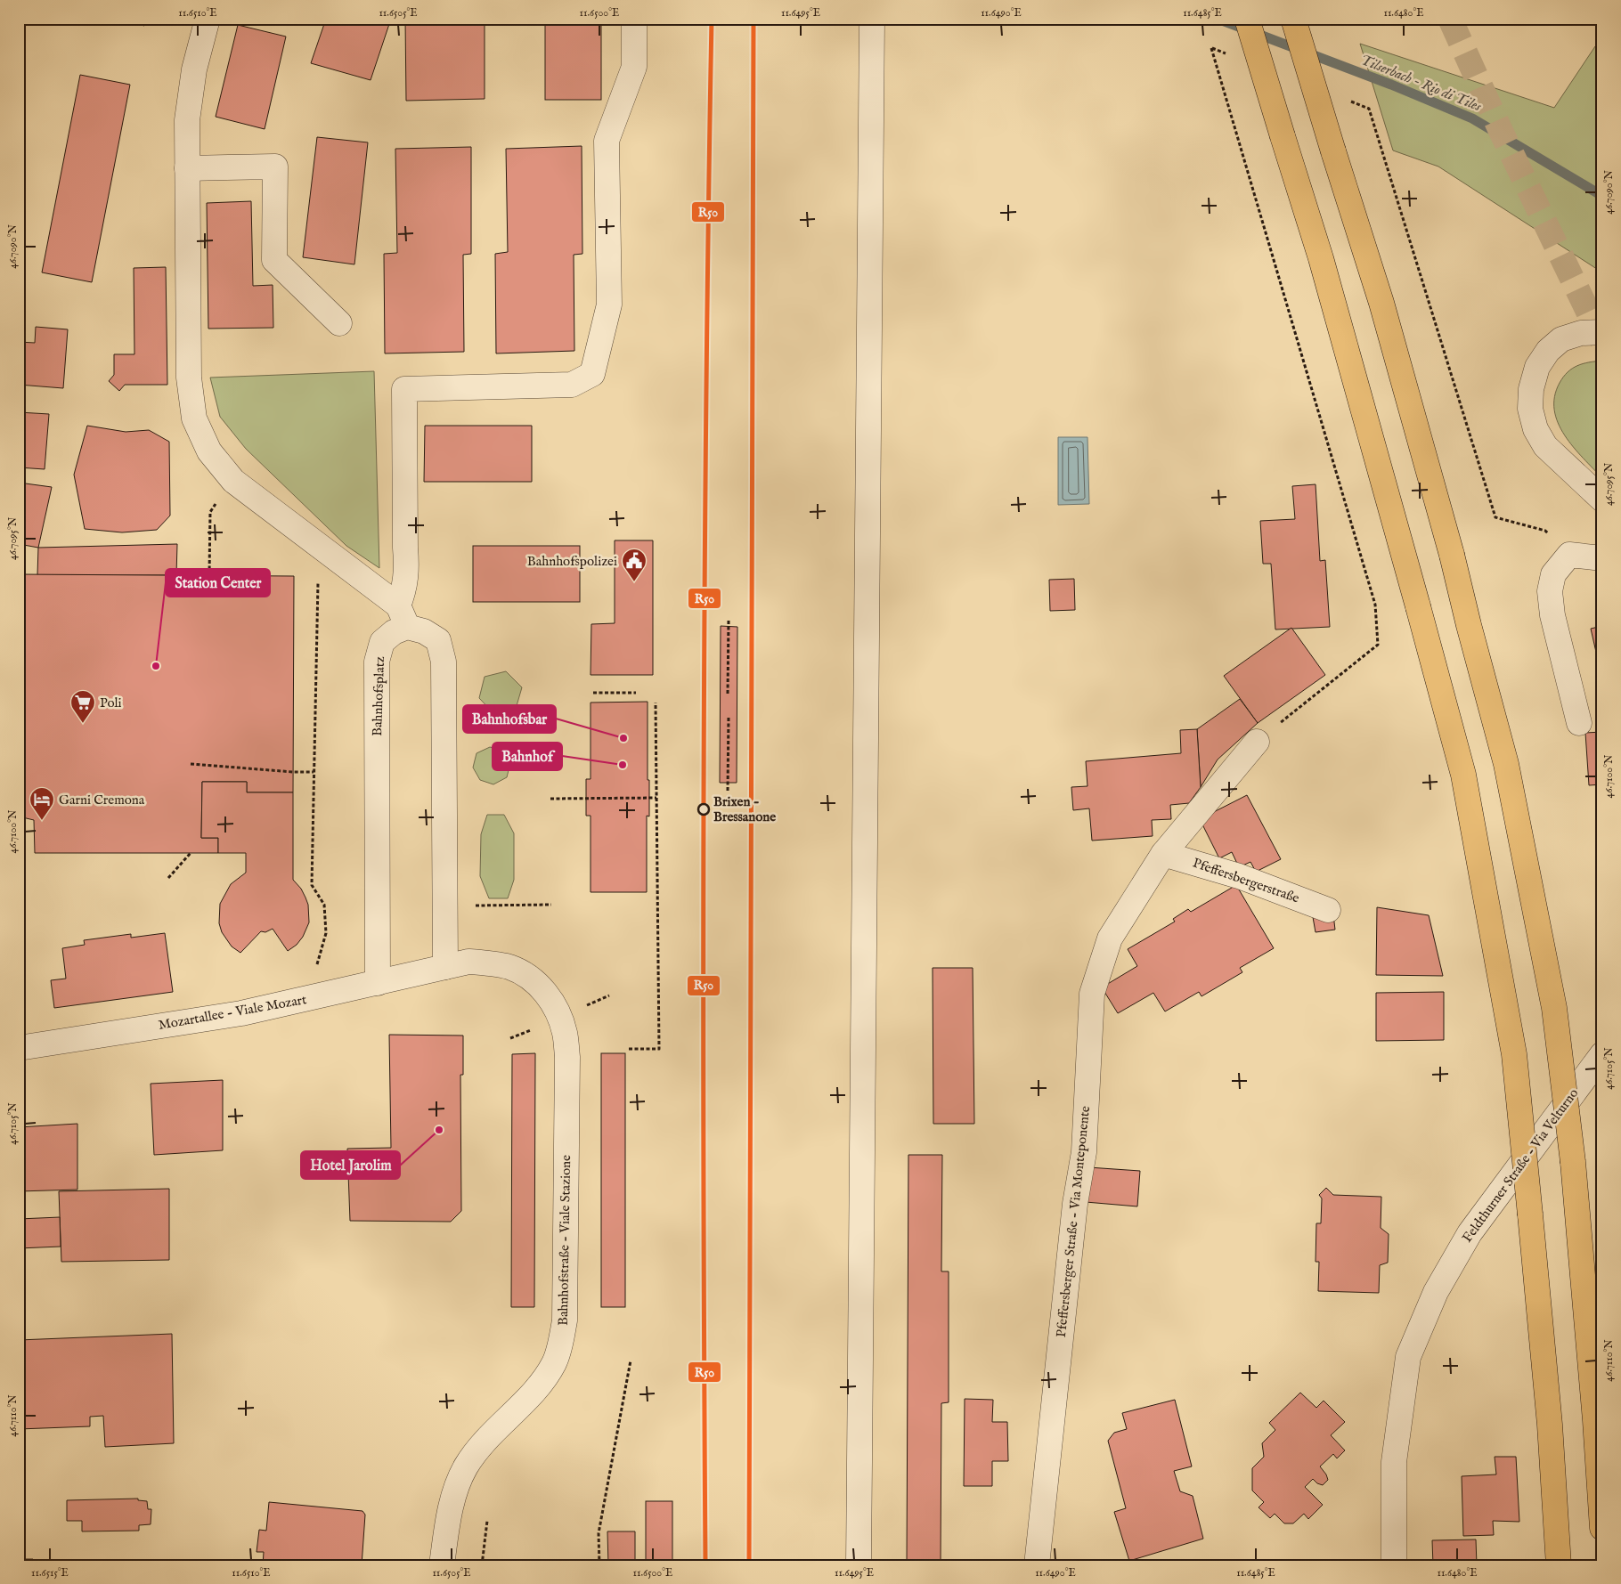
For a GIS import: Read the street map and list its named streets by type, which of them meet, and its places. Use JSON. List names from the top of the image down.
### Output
{
  "streets": {
    "street": [
      "Bahnhofsplatz",
      "Pfeffersbergerstraße",
      "Mozartallee - Viale Mozart",
      "Feldthurner Straße - Via Velturno",
      "Pfeffersberger Straße - Via Monteponente",
      "Bahnhofstraße - Viale Stazione"
    ]
  },
  "crossings": [
    ["Bahnhofsplatz", "Mozartallee - Viale Mozart"],
    ["Pfeffersbergerstraße", "Pfeffersberger Straße - Via Monteponente"],
    ["Mozartallee - Viale Mozart", "Bahnhofstraße - Viale Stazione"]
  ],
  "water": ["Tilserbach - Rio di Tiles"],
  "places": {
    "public building": ["Bahnhofspolizei"],
    "other": [
      "Station Center",
      "Bahnhofsbar",
      "Bahnhof",
      "Brixen - Bressanone",
      "Hotel Jarolim"
    ],
    "supermarket": ["Poli"],
    "hotel": ["Garni Cremona"]
  },
  "lines": ["transit line R50"],
  "coordinates": [
    "11.6510°E",
    "11.6505°E",
    "11.6500°E",
    "11.6495°E",
    "11.6490°E",
    "11.6485°E",
    "11.6480°E",
    "46.7090°N",
    "46.7095°N",
    "46.7100°N",
    "46.7105°N",
    "46.7110°N",
    "11.6515°E"
  ]
}
